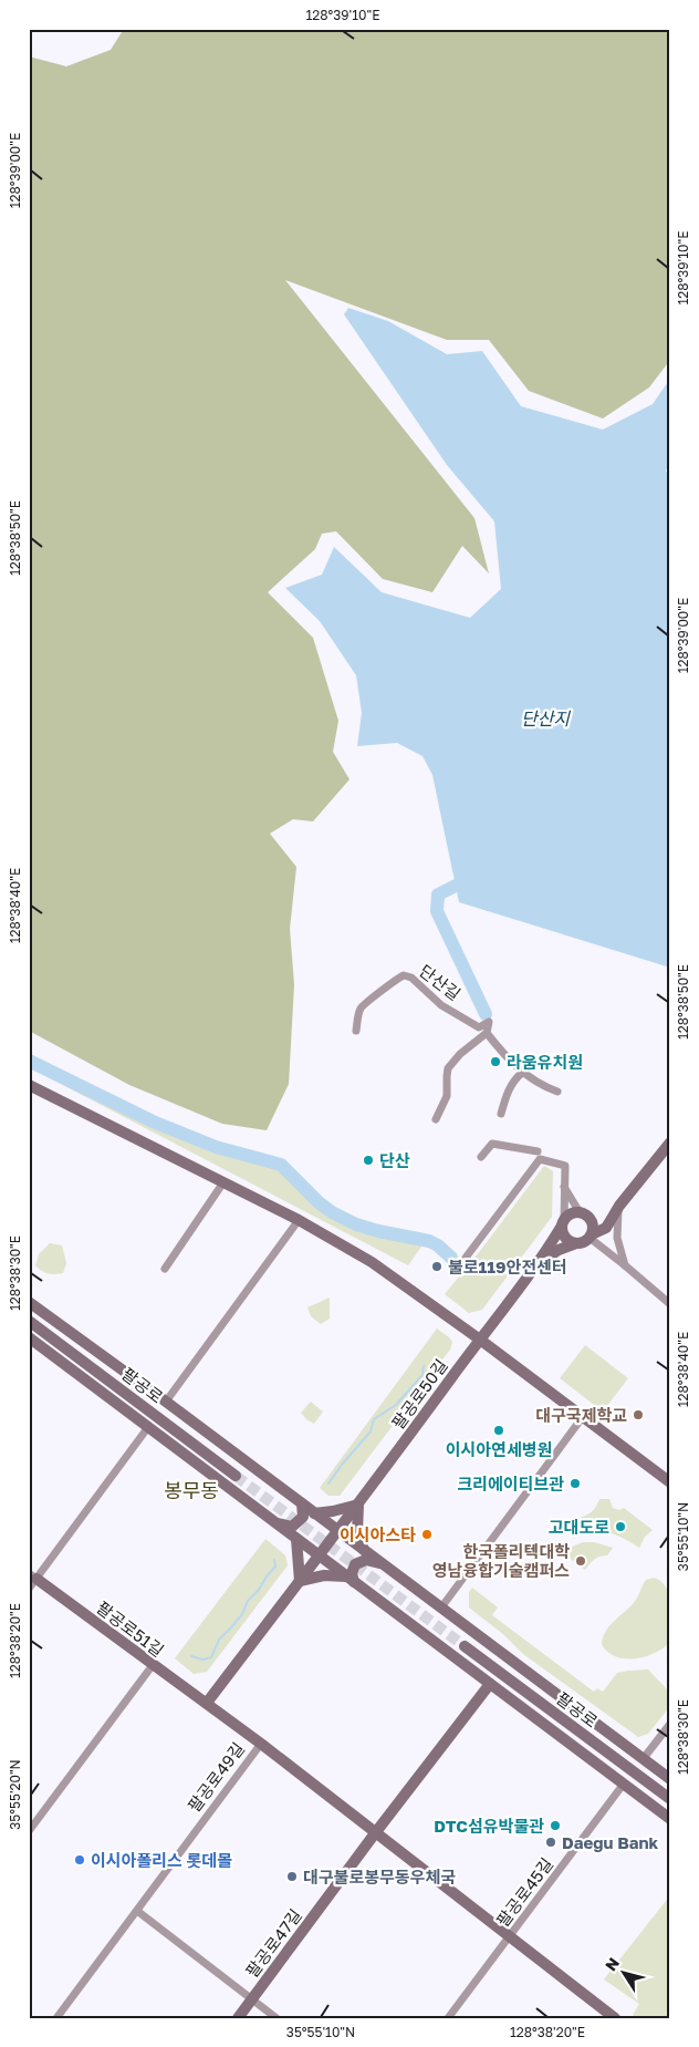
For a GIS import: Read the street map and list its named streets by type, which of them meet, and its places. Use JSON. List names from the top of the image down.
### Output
{
  "streets": {
    "main road": [
      "팔공로",
      "팔공로50길",
      "팔공로51길",
      "팔공로49길",
      "팔공로47길"
    ],
    "street": ["단산길", "팔공로45길"]
  },
  "crossings": [
    ["팔공로51길", "팔공로49길"]
  ],
  "districts": ["봉무동"],
  "water": ["단산지"],
  "places": [
    "라움유치원",
    "단산",
    "불로119안전센터",
    "대구국제학교",
    "이시아연세병원",
    "크리에이티브관",
    "고대도로",
    "이시아스타",
    "한국폴리텍대학 영남융합기술캠퍼스",
    "DTC섬유박물관",
    "Daegu Bank",
    "이시아폴리스 롯데몰",
    "대구불로봉무동우체국"
  ],
  "north": "top left",
  "coordinates": [
    "128°39'10\"E",
    "128°39'00\"E",
    "128°38'50\"E",
    "128°38'40\"E",
    "128°38'30\"E",
    "35°55'10\"N",
    "128°38'20\"E",
    "35°55'20\"N"
  ]
}
